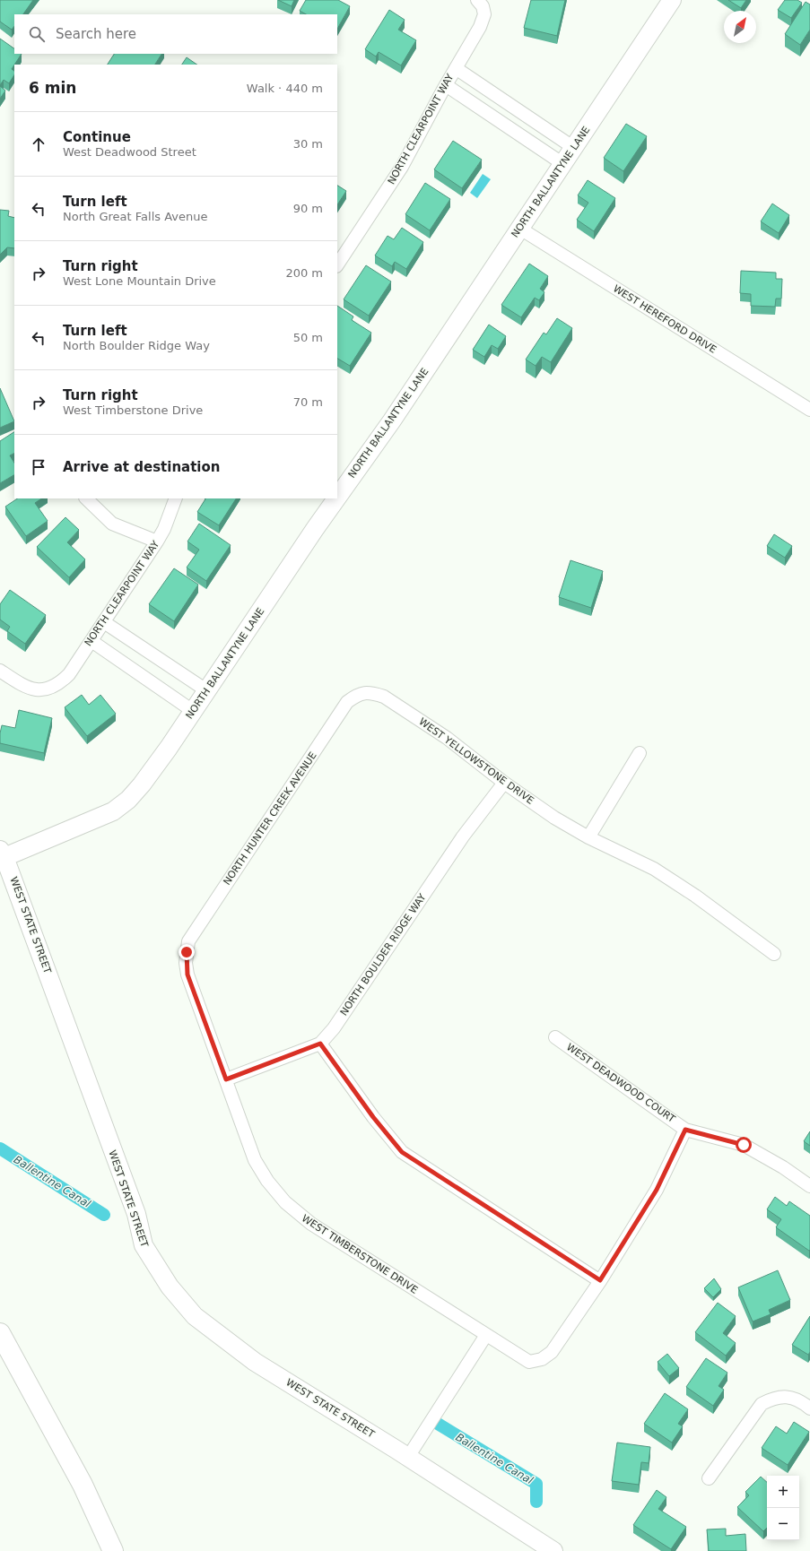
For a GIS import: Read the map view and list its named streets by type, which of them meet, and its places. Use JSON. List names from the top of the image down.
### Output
{
  "streets": {
    "street": [
      "NORTH CLEARPOINT WAY",
      "NORTH BALLANTYNE LANE",
      "WEST HEREFORD DRIVE",
      "WEST YELLOWSTONE DRIVE",
      "NORTH HUNTER CREEK AVENUE",
      "WEST STATE STREET",
      "NORTH BOULDER RIDGE WAY",
      "WEST DEADWOOD COURT",
      "WEST TIMBERSTONE DRIVE"
    ]
  },
  "crossings": [
    ["NORTH BALLANTYNE LANE", "WEST HEREFORD DRIVE"],
    ["NORTH BALLANTYNE LANE", "WEST STATE STREET"],
    ["WEST YELLOWSTONE DRIVE", "NORTH HUNTER CREEK AVENUE"],
    ["WEST YELLOWSTONE DRIVE", "NORTH BOULDER RIDGE WAY"],
    ["NORTH HUNTER CREEK AVENUE", "WEST TIMBERSTONE DRIVE"],
    ["NORTH BOULDER RIDGE WAY", "WEST TIMBERSTONE DRIVE"]
  ],
  "water": ["Ballentine Canal"],
  "north": "top right",
  "page": {
    "search": "Search here",
    "heading": ["6 min", "Walk · 440 m"],
    "list": [
      ["Continue", "West Deadwood Street", "30 m"],
      ["Turn left", "North Great Falls Avenue", "90 m"],
      ["Turn right", "West Lone Mountain Drive", "200 m"],
      ["Turn left", "North Boulder Ridge Way", "50 m"],
      ["Turn right", "West Timberstone Drive", "70 m"],
      "Arrive at destination"
    ],
    "map_buttons": ["+", "−"]
  }
}
